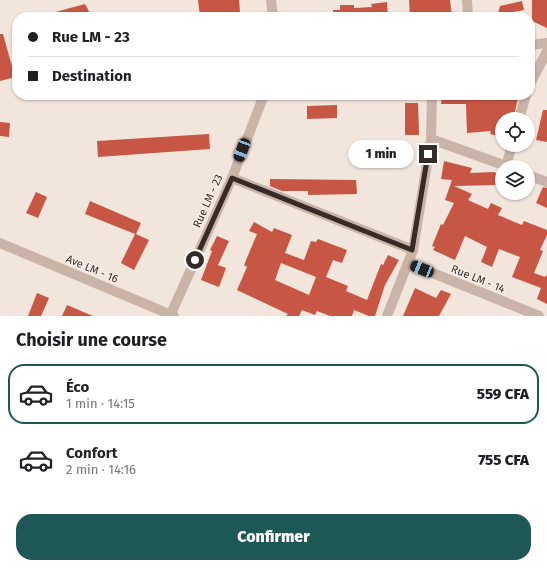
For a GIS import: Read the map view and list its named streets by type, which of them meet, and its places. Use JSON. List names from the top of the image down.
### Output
{
  "streets": {
    "street": ["Rue LM - 23", "Ave LM - 16", "Rue LM - 14"]
  },
  "crossings": [
    ["Rue LM - 23", "Ave LM - 16"]
  ],
  "page": {
    "banner": ["Rue LM - 23", "Destination"],
    "bubble": "1 min",
    "heading": "Choisir une course",
    "list": [
      {
        "name": "Éco",
        "note": "1 min · 14:15",
        "value": "559 CFA"
      },
      {
        "name": "Confort",
        "note": "2 min · 14:16",
        "value": "755 CFA"
      }
    ],
    "buttons": "Confirmer"
  }
}
